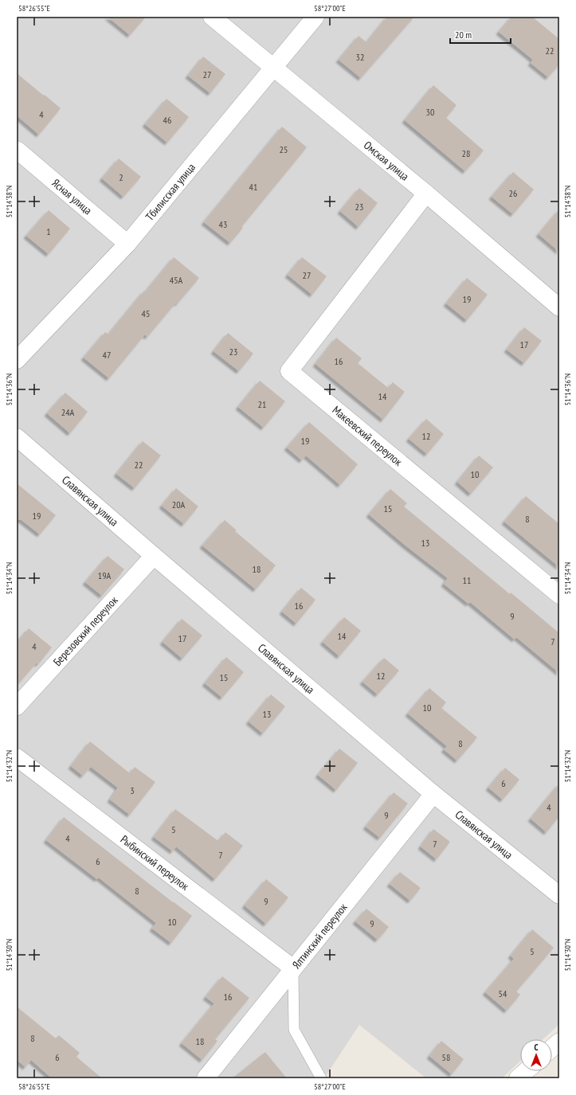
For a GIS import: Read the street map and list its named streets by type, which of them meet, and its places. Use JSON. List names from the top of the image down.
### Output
{
  "streets": {
    "street": [
      "Омская улица",
      "Тбилисская улица",
      "Ясная улица",
      "Макеевский переулок",
      "Славянская улица",
      "Березовский переулок",
      "Рыбинский переулок",
      "Ялтинский переулок"
    ]
  },
  "crossings": [
    ["Омская улица", "Тбилисская улица"],
    ["Омская улица", "Макеевский переулок"],
    ["Тбилисская улица", "Ясная улица"],
    ["Славянская улица", "Березовский переулок"],
    ["Славянская улица", "Ялтинский переулок"],
    ["Рыбинский переулок", "Ялтинский переулок"]
  ],
  "house_numbers": [
    "22",
    "32",
    "27",
    "30",
    "4",
    "46",
    "25",
    "28",
    "2",
    "41",
    "26",
    "23",
    "43",
    "1",
    "27",
    "45А",
    "19",
    "45",
    "17",
    "23",
    "47",
    "16",
    "14",
    "21",
    "24А",
    "12",
    "19",
    "22",
    "10",
    "20А",
    "15",
    "19",
    "8",
    "13",
    "18",
    "19А",
    "11",
    "16",
    "9",
    "14",
    "17",
    "7",
    "4",
    "12",
    "15",
    "10",
    "13",
    "8",
    "6",
    "3",
    "4",
    "9",
    "5",
    "4",
    "7",
    "7",
    "6",
    "8",
    "9",
    "10",
    "9",
    "5",
    "54",
    "16",
    "8",
    "18",
    "6",
    "58"
  ],
  "scale_bar": "20 m",
  "north": "top",
  "coordinates": [
    "58°26'55\"E",
    "58°27'00\"E",
    "51°14'38\"N",
    "51°14'36\"N",
    "51°14'34\"N",
    "51°14'32\"N",
    "51°14'30\"N"
  ]
}
